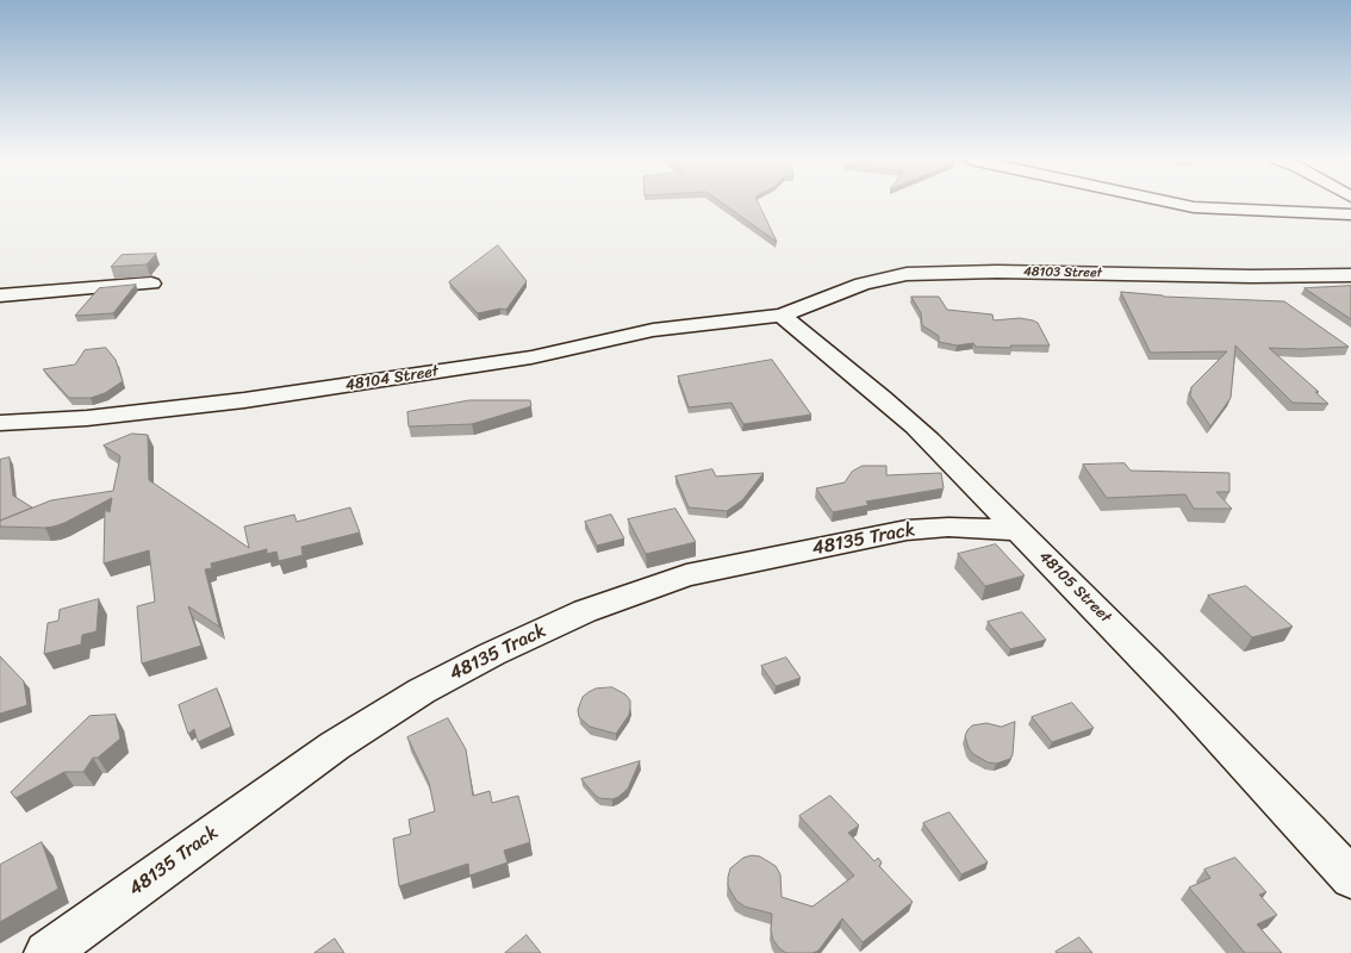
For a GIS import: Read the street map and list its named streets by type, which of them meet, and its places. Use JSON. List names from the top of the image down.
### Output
{
  "streets": {
    "street": [
      "48103 Street",
      "48104 Street",
      "48135 Track",
      "48105 Street"
    ]
  },
  "crossings": [
    ["48103 Street", "48104 Street"],
    ["48103 Street", "48105 Street"],
    ["48104 Street", "48105 Street"],
    ["48135 Track", "48105 Street"]
  ]
}
